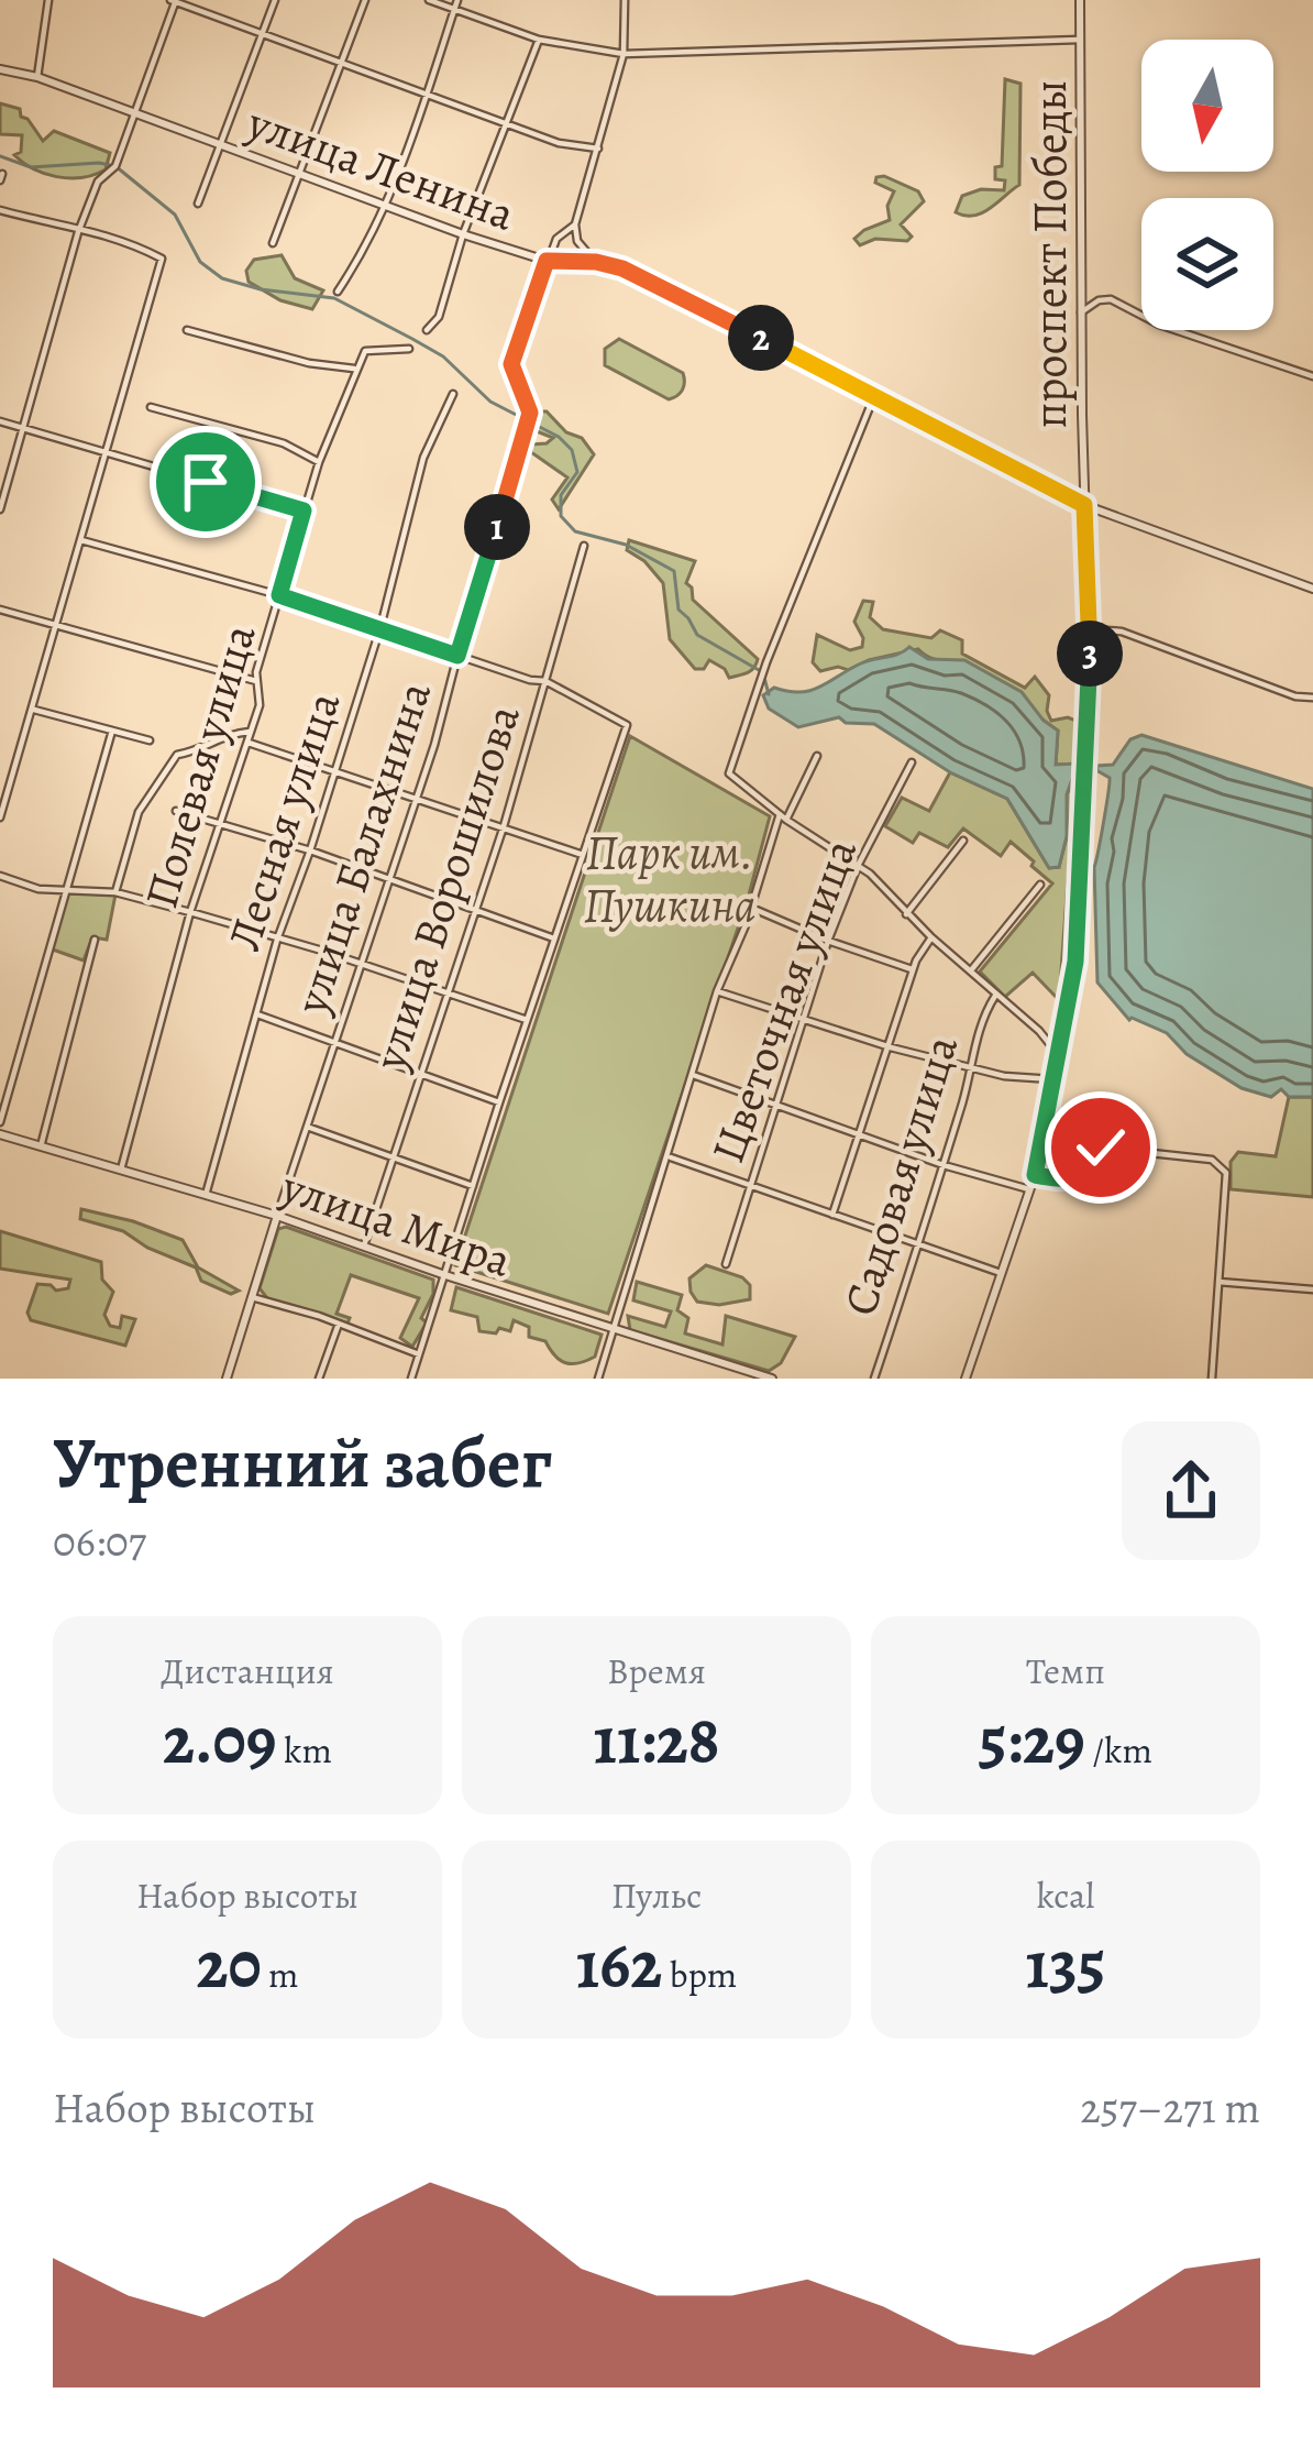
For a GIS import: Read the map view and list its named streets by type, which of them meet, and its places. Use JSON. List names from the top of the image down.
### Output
{
  "streets": {
    "street": [
      "улица Ленина",
      "проспект Победы",
      "Полевая улица",
      "Лесная улица",
      "улица Балахнина",
      "улица Ворошилова",
      "Цветочная улица",
      "Садовая улица",
      "улица Мира"
    ]
  },
  "crossings": [
    ["улица Ленина", "проспект Победы"],
    ["улица Ленина", "улица Балахнина"],
    ["Полевая улица", "улица Мира"],
    ["Лесная улица", "улица Мира"],
    ["улица Балахнина", "улица Мира"],
    ["улица Ворошилова", "улица Мира"]
  ],
  "parks": ["Парк им. Пушкина"],
  "north": "bottom",
  "page": {
    "pins": ["2", "1", "3"],
    "heading": ["Утренний забег", "06:07"],
    "stats": [
      ["Дистанция", "2.09 km"],
      ["Время", "11:28"],
      ["Темп", "5:29 /km"],
      ["Набор высоты", "20 m"],
      ["Пульс", "162 bpm"],
      ["kcal", "135"]
    ],
    "chart": ["Набор высоты", "257–271 m"]
  }
}
